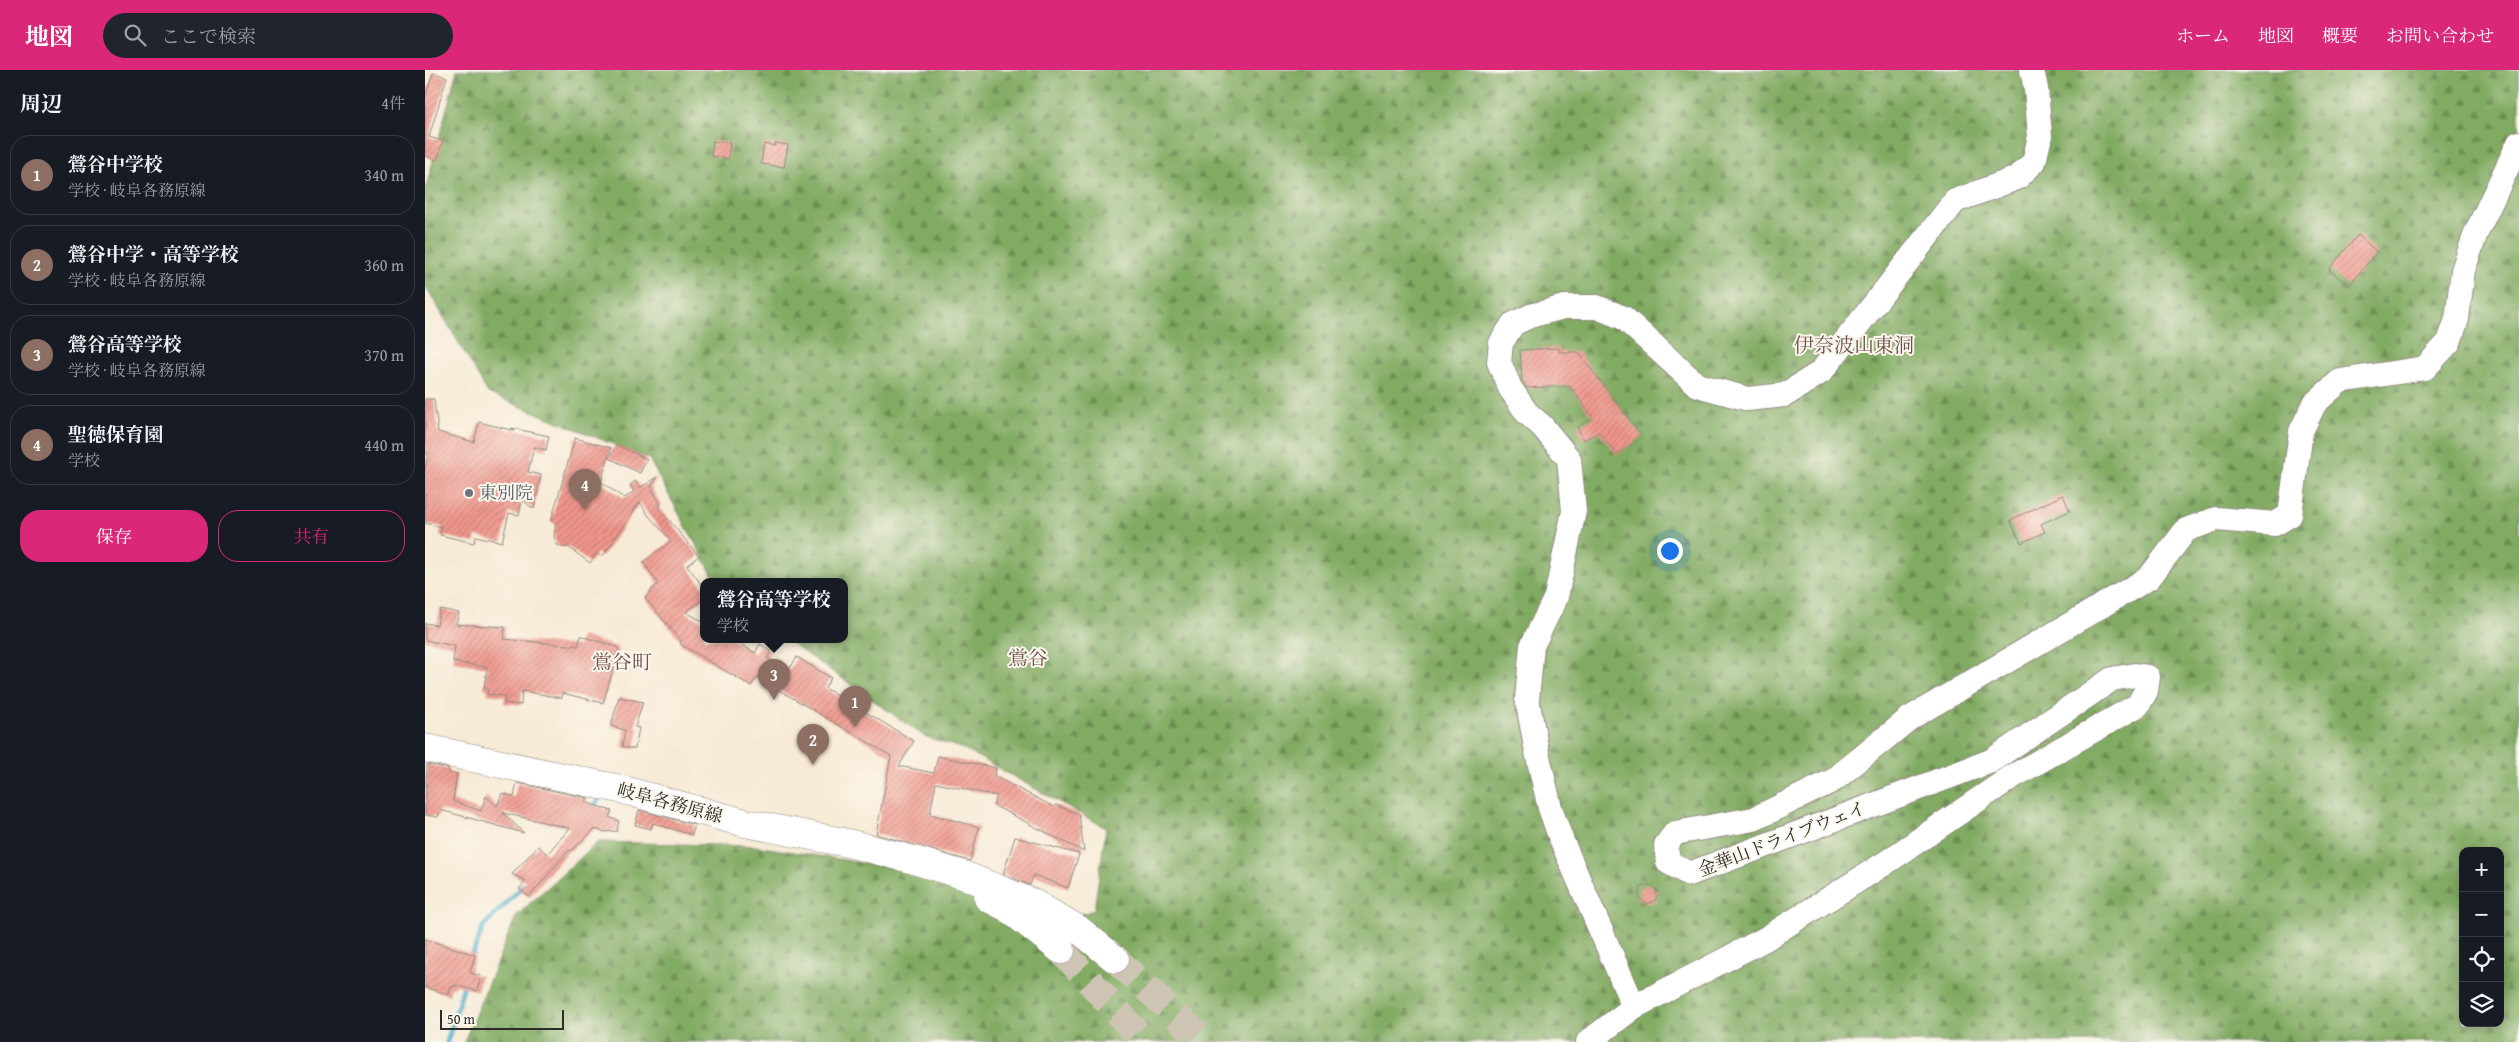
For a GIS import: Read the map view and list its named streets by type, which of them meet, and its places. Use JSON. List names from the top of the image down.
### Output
{
  "streets": {
    "main road": ["岐阜各務原線"],
    "street": ["金華山ドライブウェイ"]
  },
  "districts": ["伊奈波山東洞", "鴬谷", "鴬谷町"],
  "places": ["東別院"],
  "scale_bar": "50 m",
  "page": {
    "header": "地図",
    "search": "ここで検索",
    "nav": [
      "ホーム",
      "地図",
      "概要",
      "お問い合わせ"
    ],
    "heading": ["周辺", "4件"],
    "list": [
      {
        "mark": "1",
        "name": "鶯谷中学校",
        "note": "学校 · 岐阜各務原線",
        "value": "340 m"
      },
      {
        "mark": "2",
        "name": "鶯谷中学・高等学校",
        "note": "学校 · 岐阜各務原線",
        "value": "360 m"
      },
      {
        "mark": "3",
        "name": "鶯谷高等学校",
        "note": "学校 · 岐阜各務原線",
        "value": "370 m"
      },
      {
        "mark": "4",
        "name": "聖徳保育園",
        "note": "学校",
        "value": "440 m"
      }
    ],
    "pins": [
      "4",
      "3",
      "1",
      "2"
    ],
    "buttons": ["保存", "共有"],
    "popup": ["鶯谷高等学校", "学校"],
    "map_buttons": ["+", "−"],
    "scale": "50 m"
  }
}
